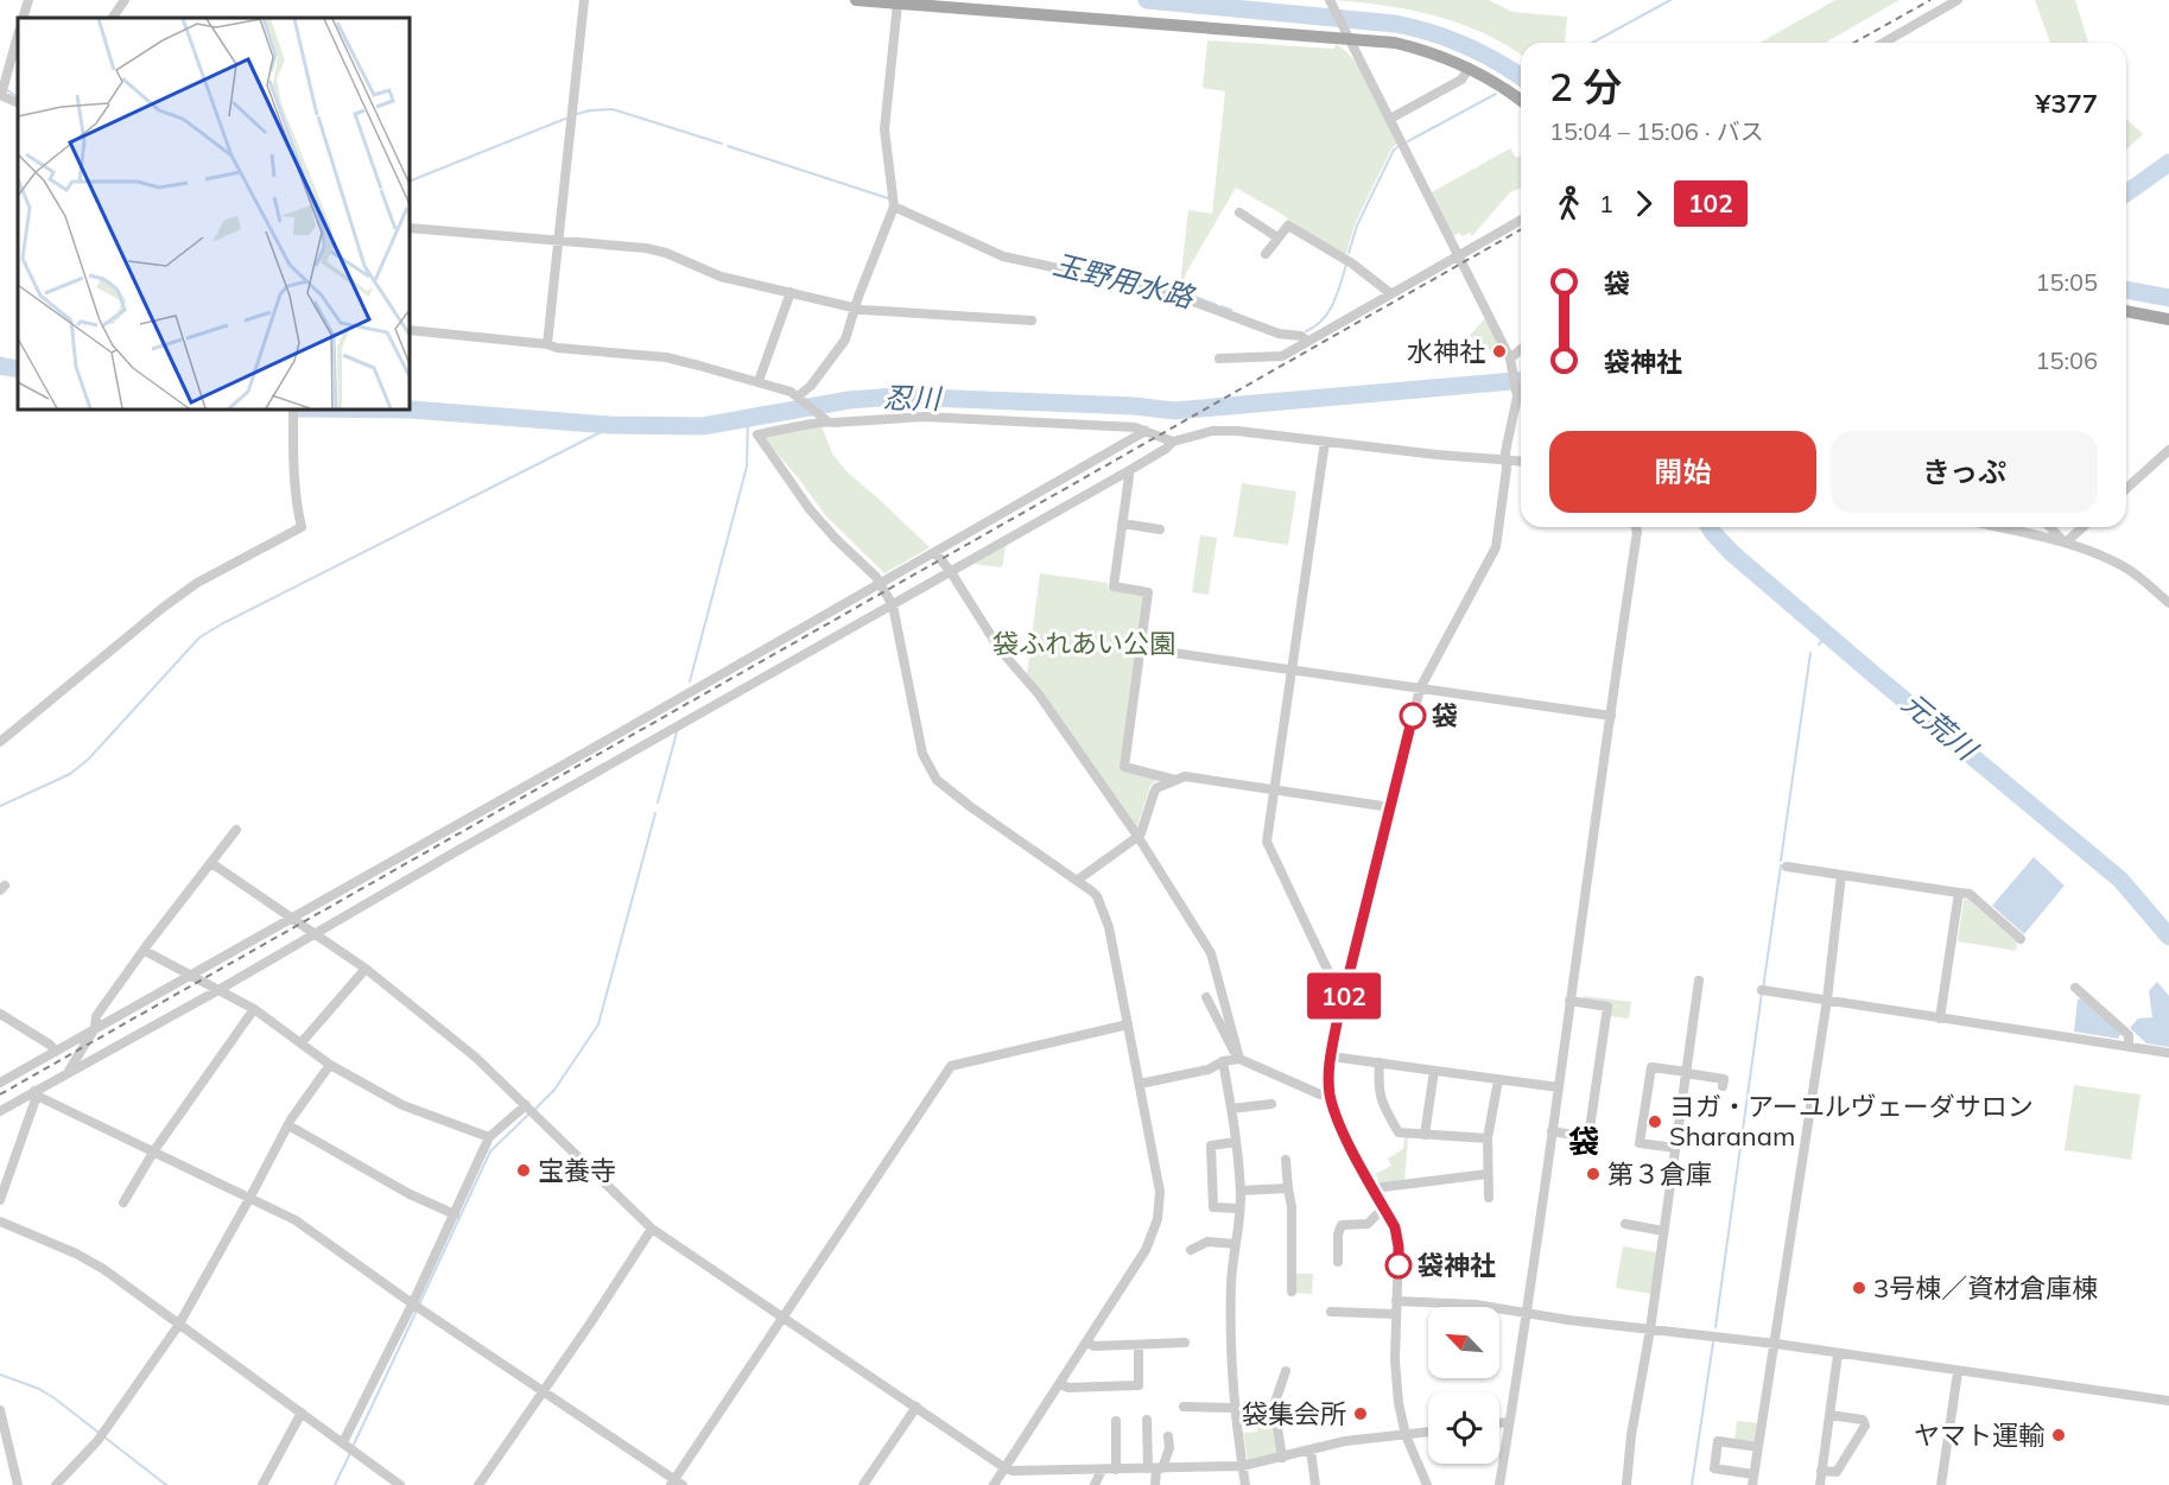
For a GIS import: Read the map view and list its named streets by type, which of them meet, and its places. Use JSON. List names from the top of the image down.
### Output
{
  "districts": ["袋"],
  "water": ["玉野用水路", "忍川", "元荒川"],
  "parks": ["袋ふれあい公園"],
  "places": [
    "水神社",
    "袋",
    "ヨガ・アーユルヴェーダサロン Sharanam",
    "宝養寺",
    "第３倉庫",
    "袋神社",
    "3号棟／資材倉庫棟",
    "袋集会所",
    "ヤマト運輸"
  ],
  "lines": ["bus line 102"],
  "north": "top left",
  "page": {
    "on_map": "102",
    "heading": ["2 分", "15:04 – 15:06 · バス", "¥377"],
    "legs": ["1", "102"],
    "list": [
      {
        "name": "袋",
        "value": "15:05"
      },
      {
        "name": "袋神社",
        "value": "15:06"
      }
    ],
    "buttons": ["開始", "きっぷ"]
  }
}
